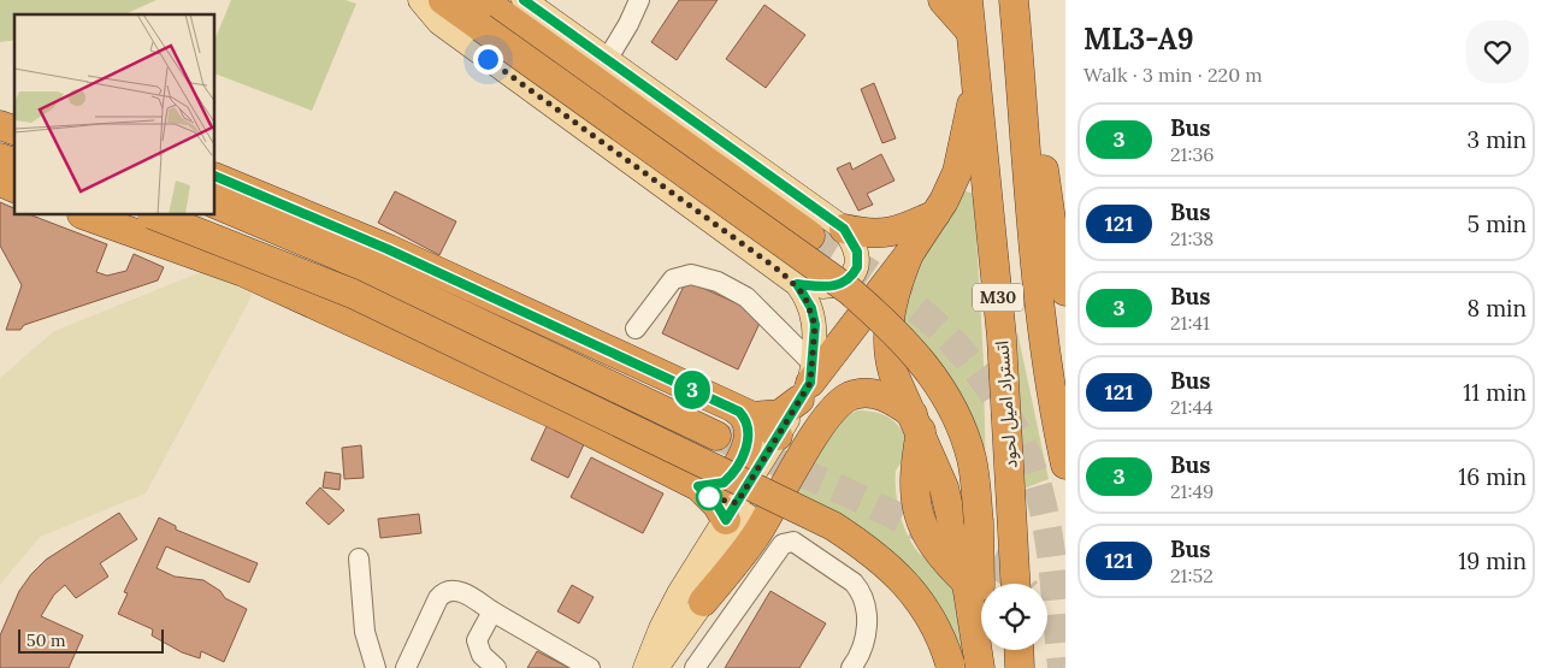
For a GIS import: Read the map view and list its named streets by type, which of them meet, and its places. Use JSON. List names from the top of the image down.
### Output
{
  "streets": {
    "highway": ["M30", "اتستراد اميل لحود"]
  },
  "lines": ["bus line 3"],
  "scale_bar": "50 m",
  "page": {
    "on_map": "3",
    "heading": ["ML3-A9", "Walk · 3 min · 220 m"],
    "list": [
      {
        "mark": "3",
        "name": "Bus",
        "note": "21:36",
        "value": "3 min"
      },
      {
        "mark": "121",
        "name": "Bus",
        "note": "21:38",
        "value": "5 min"
      },
      {
        "mark": "3",
        "name": "Bus",
        "note": "21:41",
        "value": "8 min"
      },
      {
        "mark": "121",
        "name": "Bus",
        "note": "21:44",
        "value": "11 min"
      },
      {
        "mark": "3",
        "name": "Bus",
        "note": "21:49",
        "value": "16 min"
      },
      {
        "mark": "121",
        "name": "Bus",
        "note": "21:52",
        "value": "19 min"
      }
    ],
    "scale": "50 m"
  }
}
